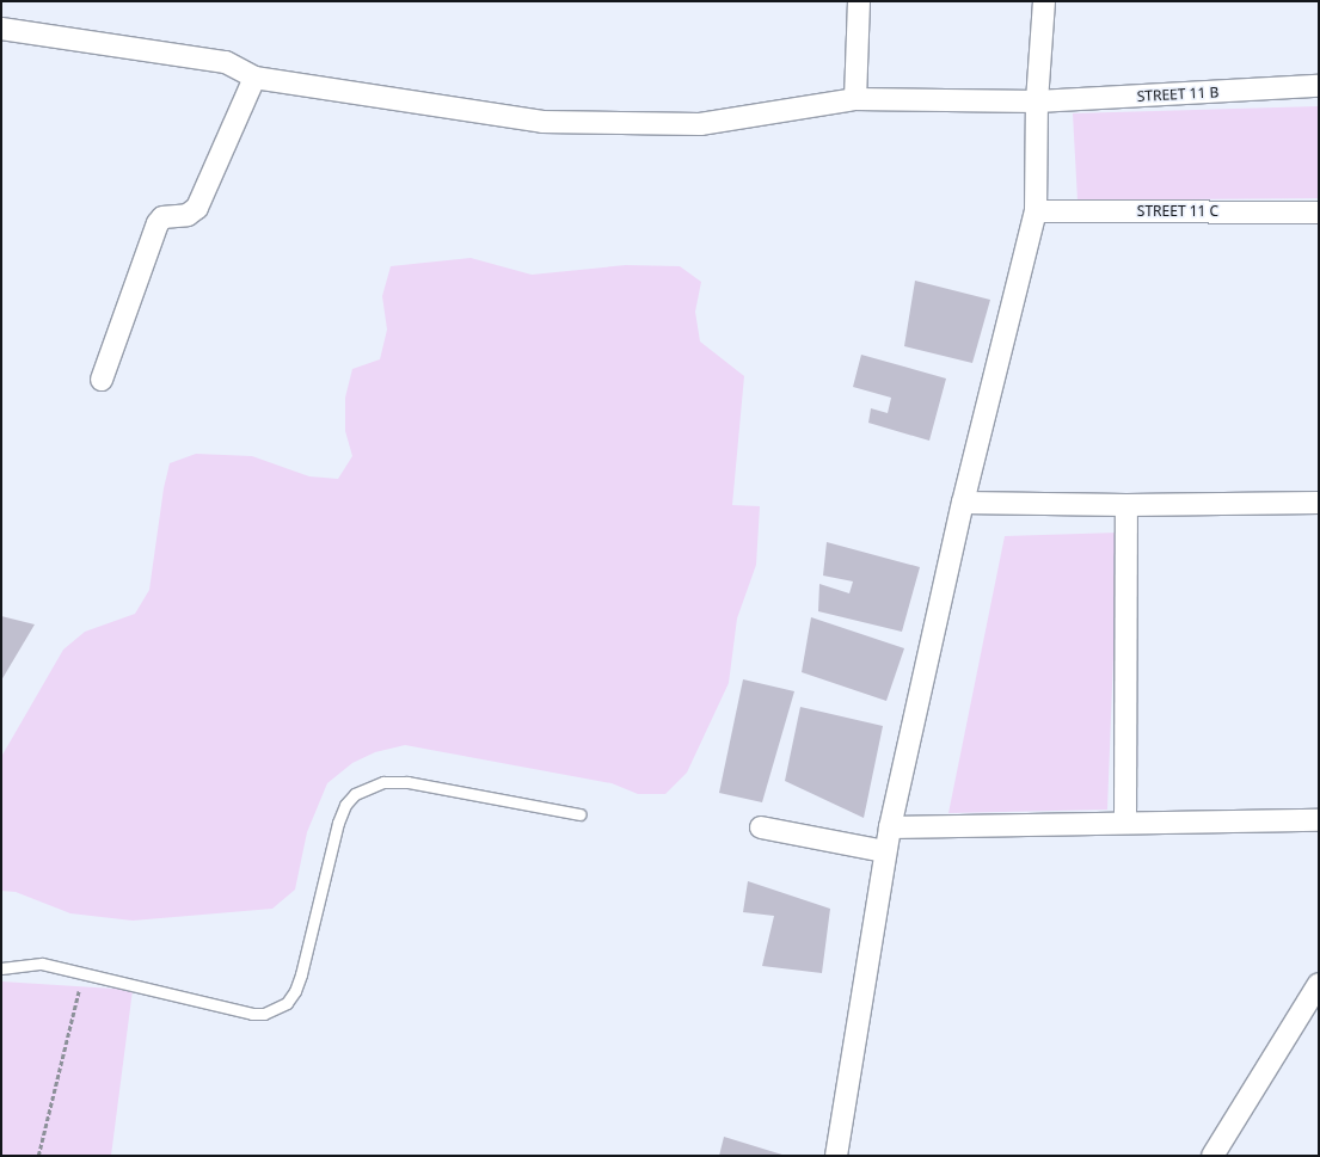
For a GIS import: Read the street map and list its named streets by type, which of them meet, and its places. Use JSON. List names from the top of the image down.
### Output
{
  "streets": {
    "street": ["STREET 11 B", "STREET 11 C"]
  }
}
